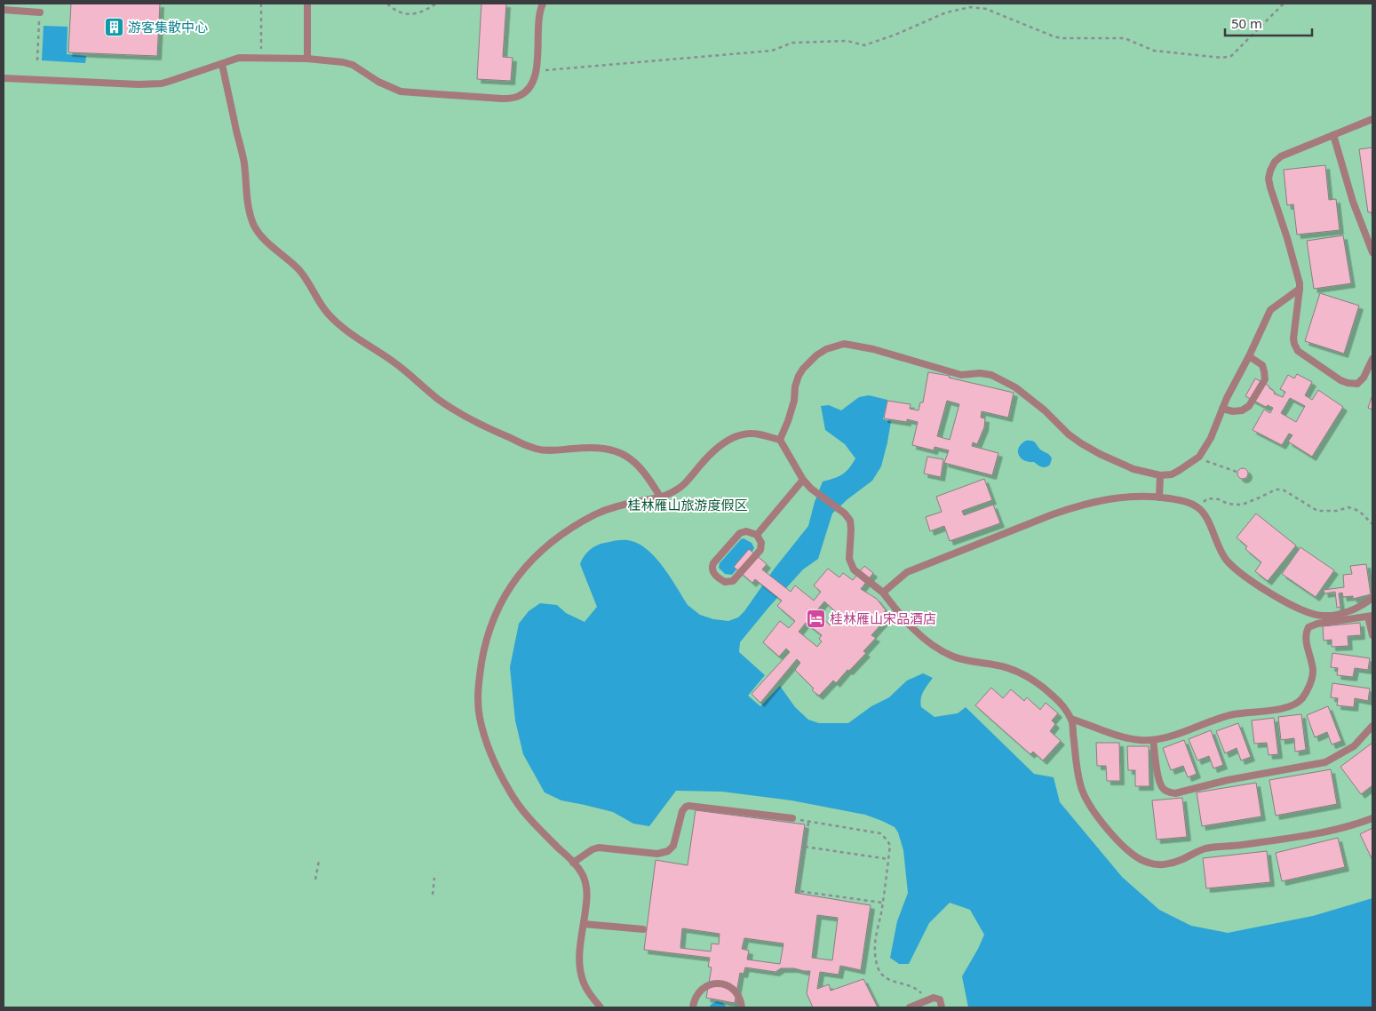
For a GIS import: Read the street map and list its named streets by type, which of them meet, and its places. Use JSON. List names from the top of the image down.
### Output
{
  "parks": ["桂林雁山旅游度假区"],
  "places": {
    "building": ["游客集散中心"],
    "hotel": ["桂林雁山宋品酒店"]
  },
  "scale_bar": "50 m"
}
